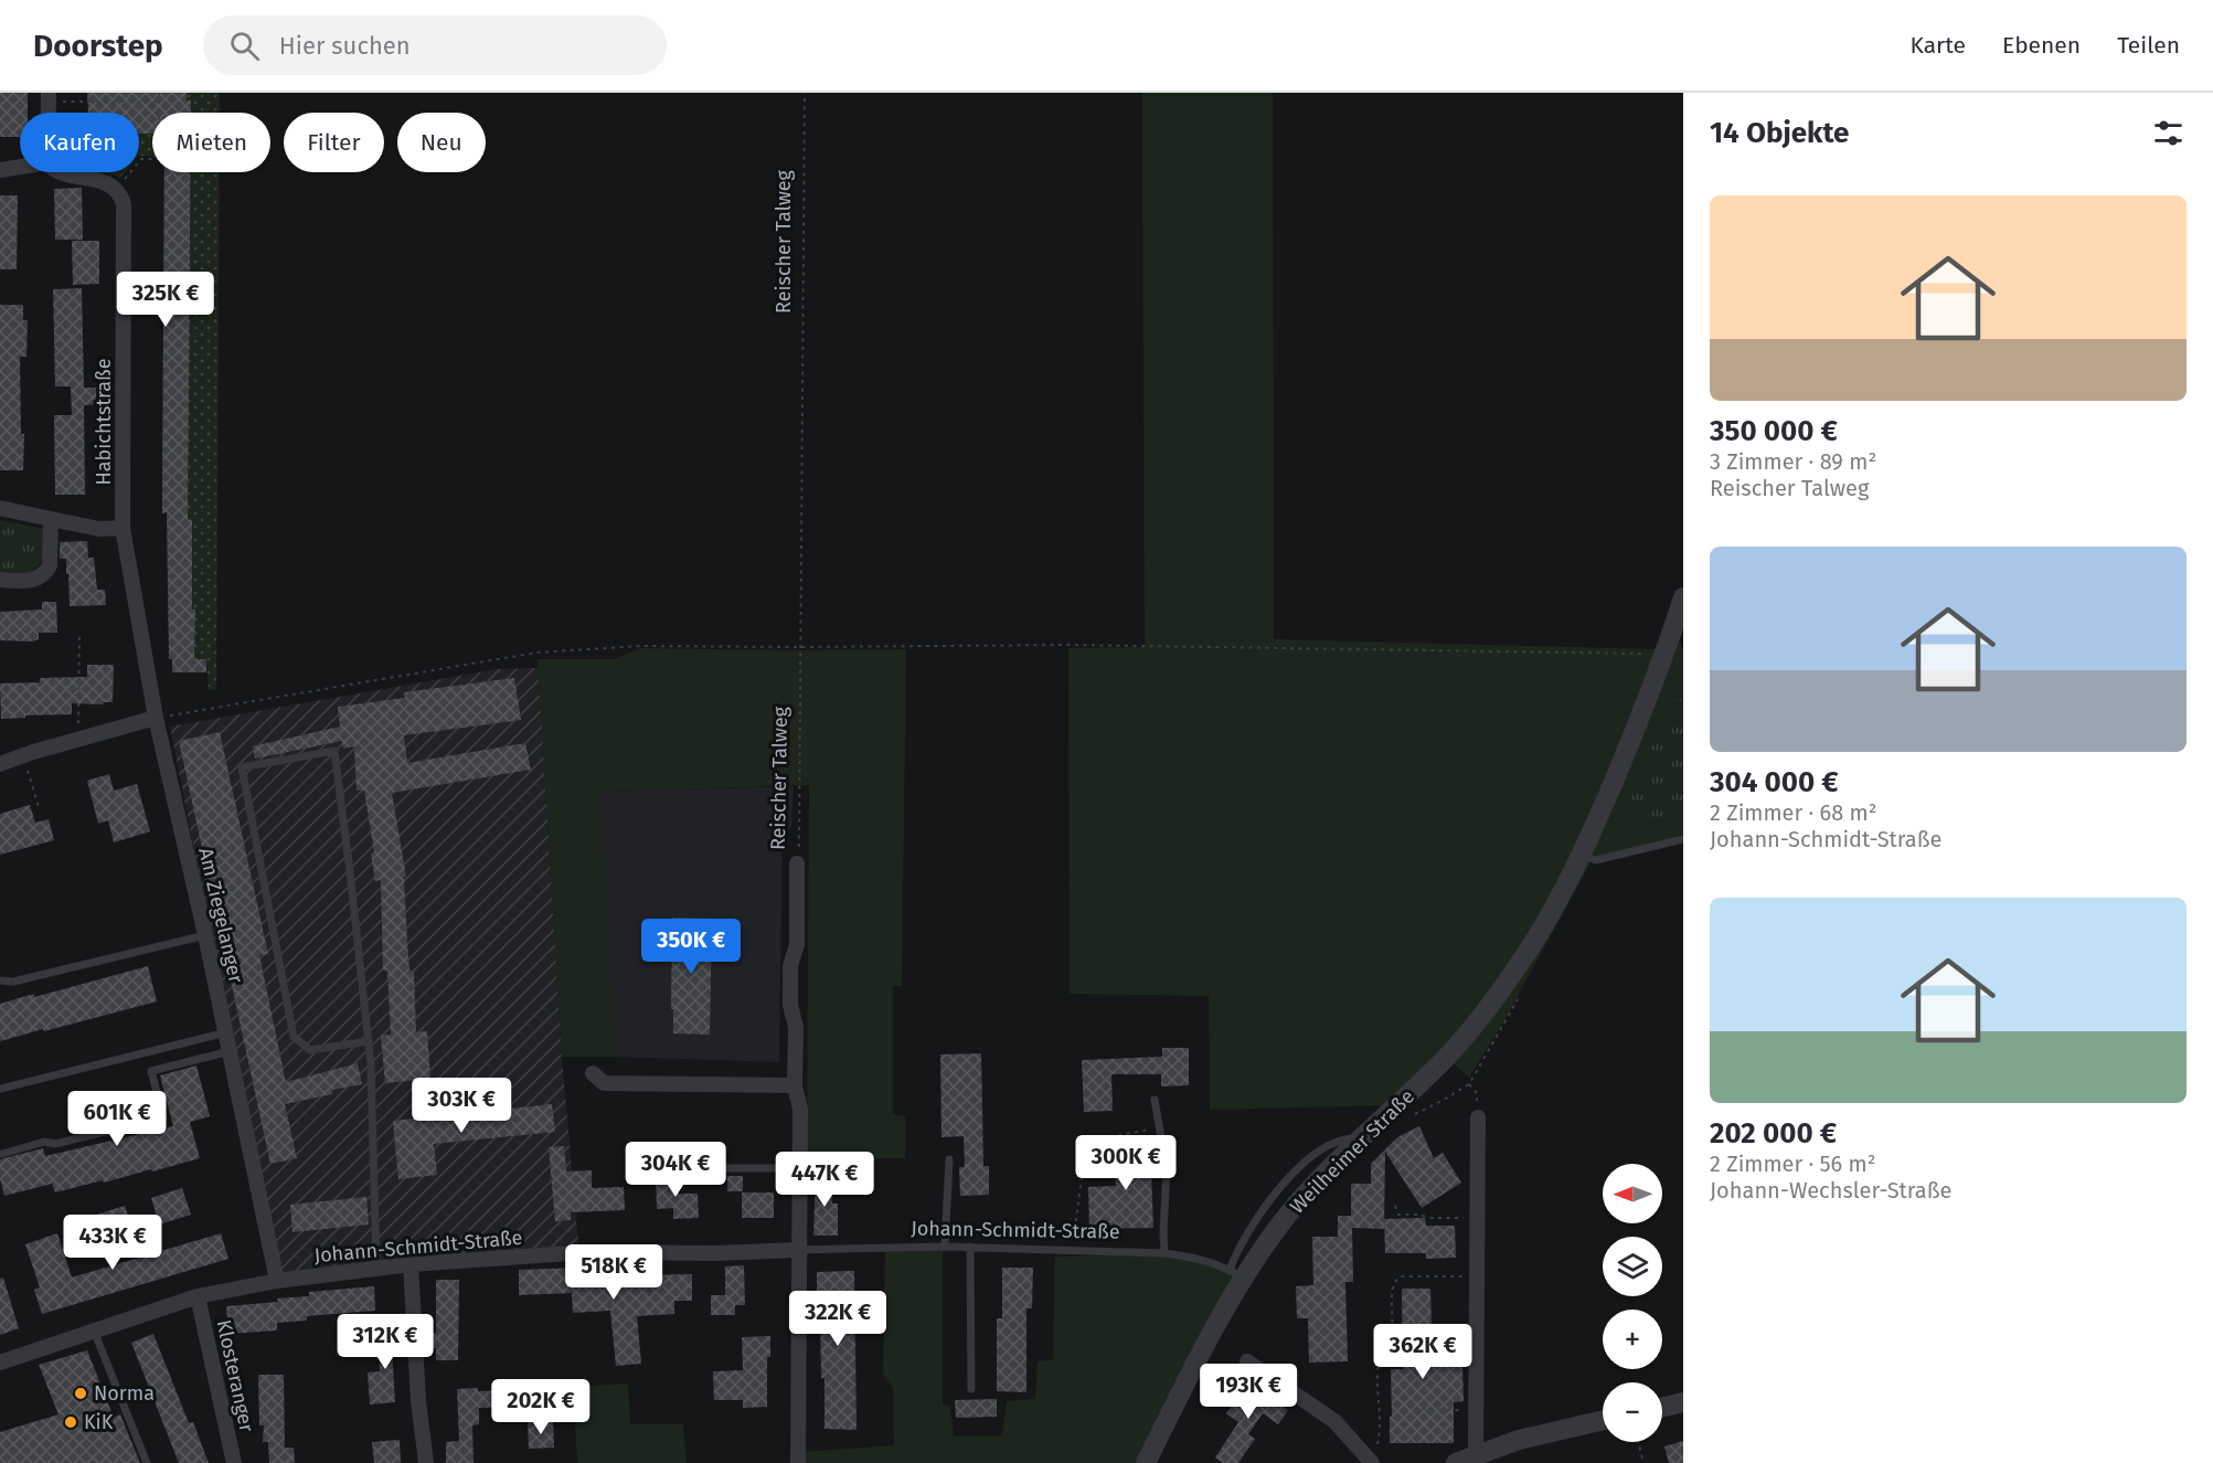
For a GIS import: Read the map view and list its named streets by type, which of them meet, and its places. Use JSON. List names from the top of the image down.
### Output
{
  "streets": {
    "street": [
      "Reischer Talweg",
      "Habichtstraße",
      "Am Ziegelanger",
      "Weilheimer Straße",
      "Johann-Schmidt-Straße",
      "Klosteranger"
    ]
  },
  "crossings": [
    ["Reischer Talweg", "Johann-Schmidt-Straße"],
    ["Habichtstraße", "Am Ziegelanger"],
    ["Am Ziegelanger", "Johann-Schmidt-Straße"],
    ["Weilheimer Straße", "Johann-Schmidt-Straße"],
    ["Johann-Schmidt-Straße", "Klosteranger"]
  ],
  "places": ["Norma", "KiK"],
  "north": "left",
  "page": {
    "header": "Doorstep",
    "search": "Hier suchen",
    "nav": ["Karte", "Ebenen", "Teilen"],
    "heading": "14 Objekte",
    "chip": [
      "Kaufen",
      "Mieten",
      "Filter",
      "Neu"
    ],
    "list": [
      {
        "name": "350 000 €",
        "note": "3 Zimmer · 89 m² · Reischer Talweg"
      },
      {
        "name": "304 000 €",
        "note": "2 Zimmer · 68 m² · Johann-Schmidt-Straße"
      },
      {
        "name": "202 000 €",
        "note": "2 Zimmer · 56 m² · Johann-Wechsler-Straße"
      }
    ],
    "price": [
      "325K €",
      "350K €",
      "303K €",
      "601K €",
      "300K €",
      "304K €",
      "447K €",
      "433K €",
      "518K €",
      "322K €",
      "312K €",
      "362K €",
      "193K €",
      "202K €"
    ],
    "map_buttons": ["+", "−"]
  }
}
